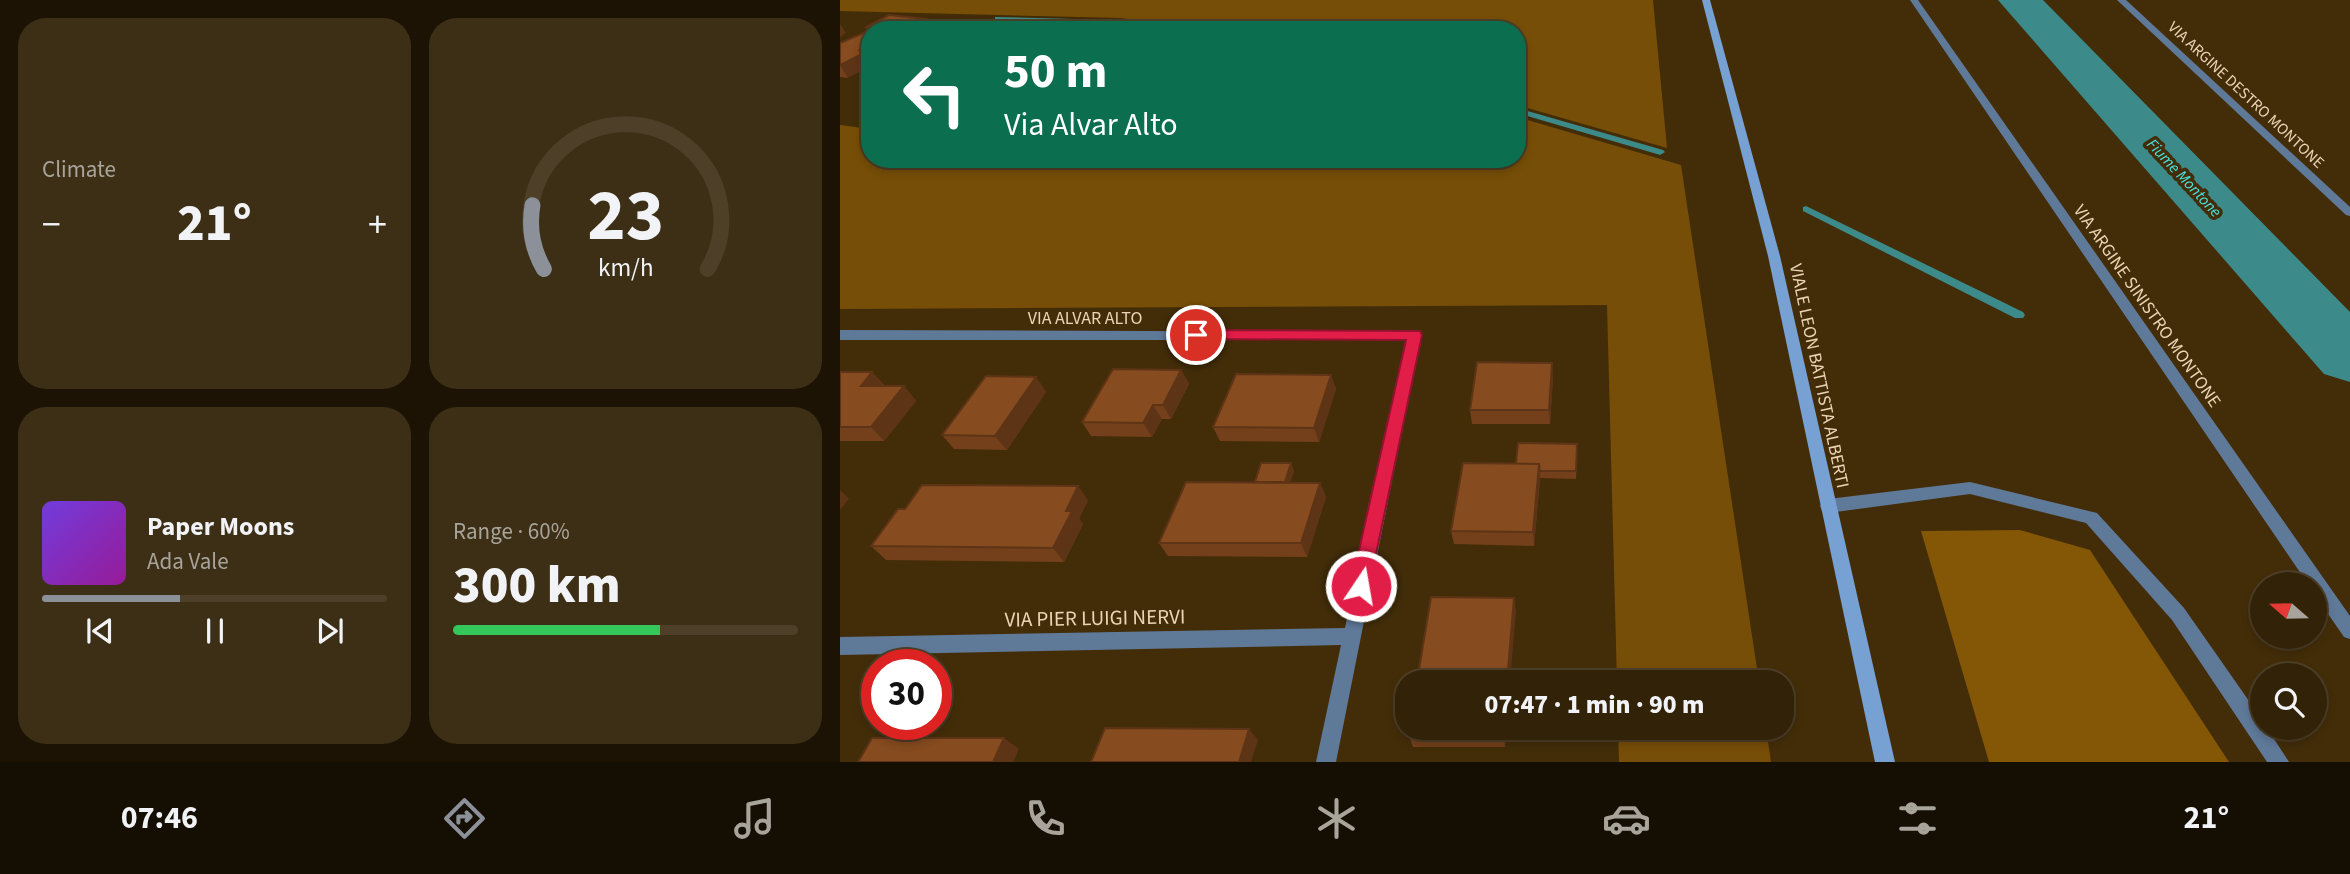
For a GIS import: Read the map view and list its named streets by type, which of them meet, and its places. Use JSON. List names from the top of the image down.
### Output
{
  "streets": {
    "main road": ["VIALE LEON BATTISTA ALBERTI"],
    "street": [
      "VIA ARGINE DESTRO MONTONE",
      "VIA ARGINE SINISTRO MONTONE",
      "VIA ALVAR ALTO",
      "VIA PIER LUIGI NERVI"
    ]
  },
  "crossings": [
    ["VIA ALVAR ALTO", "VIA PIER LUIGI NERVI"]
  ],
  "water": ["Fiume Montone"],
  "north": "left",
  "page": {
    "tile": [
      "Climate",
      ["Range · 60%", "300 km"]
    ],
    "turn": ["50 m", "Via Alvar Alto"],
    "heat": ["−", "21°", "+"],
    "song": ["Paper Moons", "Ada Vale"],
    "limit": "30",
    "trip": "07:47 · 1 min · 90 m",
    "tabs": ["07:46", "21°"],
    "gauge": ["23", "km/h"]
  }
}
